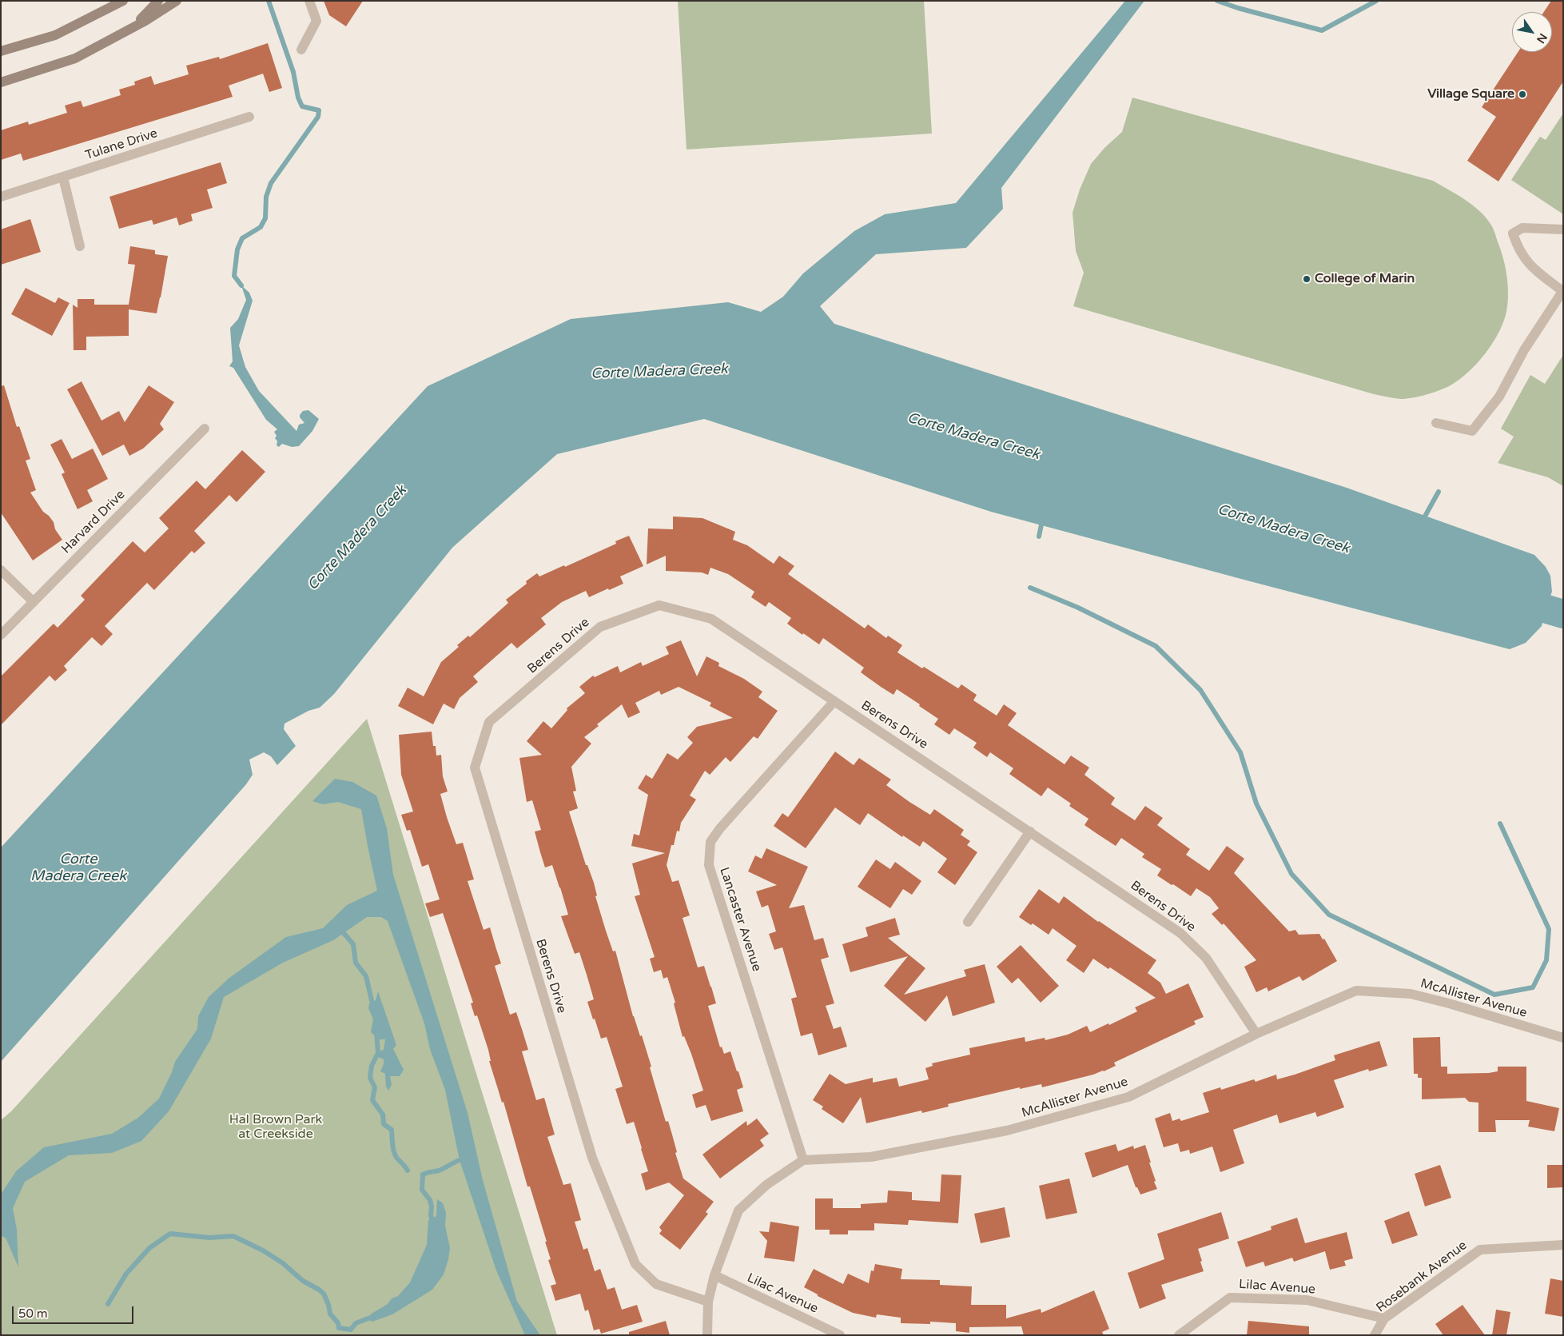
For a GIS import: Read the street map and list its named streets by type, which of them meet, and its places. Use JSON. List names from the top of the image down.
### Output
{
  "streets": {
    "street": [
      "Tulane Drive",
      "Harvard Drive",
      "Berens Drive",
      "Lancaster Avenue",
      "McAllister Avenue",
      "Rosebank Avenue",
      "Lilac Avenue"
    ]
  },
  "crossings": [
    ["Berens Drive", "Lancaster Avenue"],
    ["Berens Drive", "McAllister Avenue"],
    ["Lancaster Avenue", "McAllister Avenue"],
    ["Rosebank Avenue", "Lilac Avenue"]
  ],
  "water": ["Corte Madera Creek"],
  "parks": ["Hal Brown Park at Creekside"],
  "places": ["Village Square", "College of Marin"],
  "scale_bar": "50 m",
  "north": "bottom right"
}
